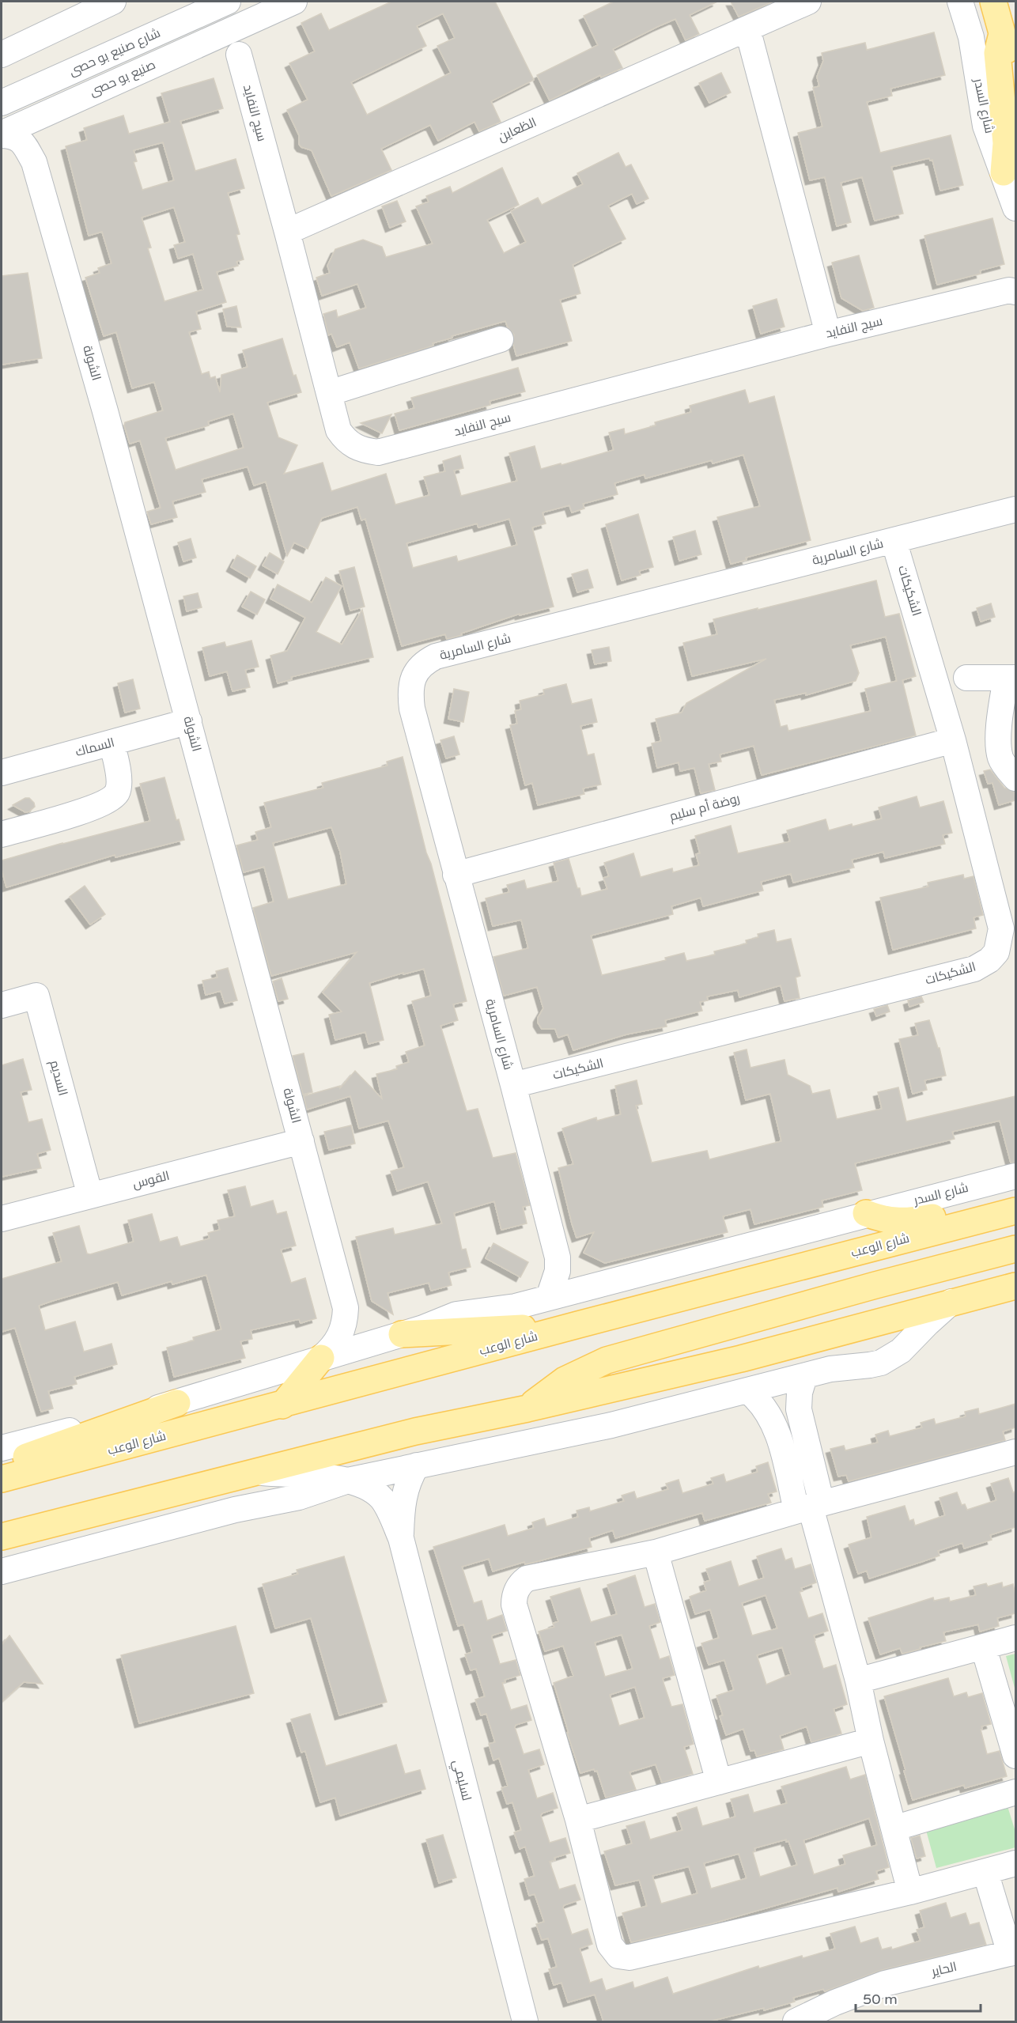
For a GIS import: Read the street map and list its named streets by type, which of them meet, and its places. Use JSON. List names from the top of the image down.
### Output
{
  "streets": {
    "main road": ["شارع الوعب"],
    "street": [
      "شارع صنيع بو حصى",
      "صنيع بو حصى",
      "شارع السدر",
      "سيج النفايد",
      "الظعاين",
      "الشولة",
      "شارع السامرية",
      "الشكيكات",
      "السماك",
      "روضة أم سليم",
      "السديم",
      "القوس",
      "لسليمي",
      "الحاير"
    ]
  },
  "crossings": [
    ["صنيع بو حصى", "الشولة"],
    ["سيج النفايد", "الظعاين"],
    ["الشولة", "السماك"],
    ["الشولة", "القوس"],
    ["شارع السامرية", "الشكيكات"],
    ["شارع السامرية", "روضة أم سليم"],
    ["الشكيكات", "روضة أم سليم"],
    ["السديم", "القوس"]
  ],
  "scale_bar": "50 m"
}
